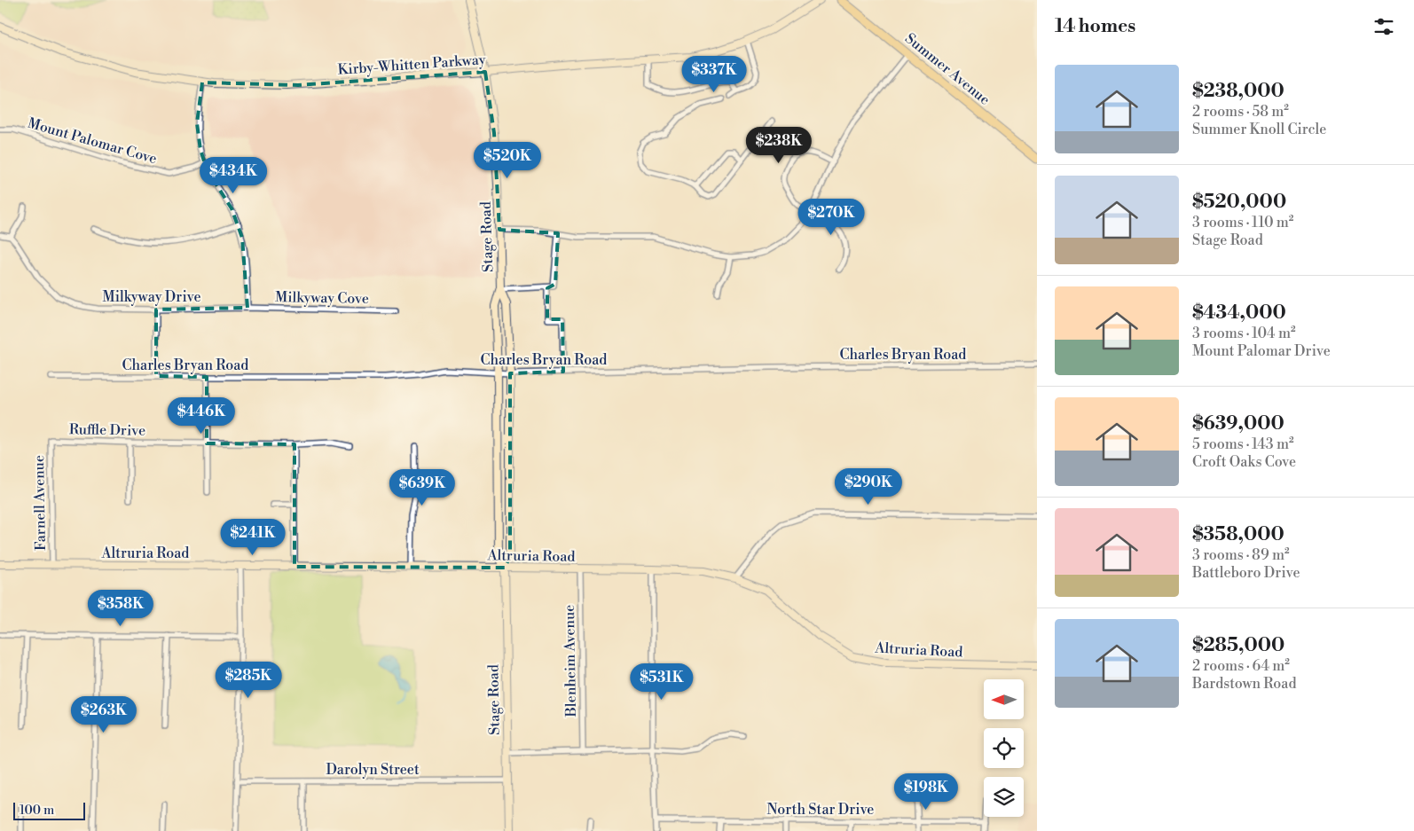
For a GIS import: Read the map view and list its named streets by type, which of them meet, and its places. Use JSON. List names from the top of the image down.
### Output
{
  "streets": {
    "main road": [
      "Kirby-Whitten Parkway",
      "Summer Avenue",
      "Stage Road",
      "Altruria Road"
    ],
    "street": [
      "Mount Palomar Cove",
      "Milkyway Drive",
      "Milkyway Cove",
      "Charles Bryan Road",
      "Ruffle Drive",
      "Farnell Avenue",
      "Blenheim Avenue",
      "Darolyn Street",
      "North Star Drive"
    ]
  },
  "crossings": [
    ["Kirby-Whitten Parkway", "Stage Road"],
    ["Stage Road", "Charles Bryan Road"],
    ["Stage Road", "Altruria Road"],
    ["Stage Road", "Darolyn Street"],
    ["Milkyway Drive", "Milkyway Cove"],
    ["Ruffle Drive", "Farnell Avenue"],
    ["Farnell Avenue", "Altruria Road"],
    ["Altruria Road", "Blenheim Avenue"]
  ],
  "scale_bar": "100 m",
  "north": "left",
  "page": {
    "heading": "14 homes",
    "list": [
      {
        "name": "$238,000",
        "note": "2 rooms · 58 m² · Summer Knoll Circle"
      },
      {
        "name": "$520,000",
        "note": "3 rooms · 110 m² · Stage Road"
      },
      {
        "name": "$434,000",
        "note": "3 rooms · 104 m² · Mount Palomar Drive"
      },
      {
        "name": "$639,000",
        "note": "5 rooms · 143 m² · Croft Oaks Cove"
      },
      {
        "name": "$358,000",
        "note": "3 rooms · 89 m² · Battleboro Drive"
      },
      {
        "name": "$285,000",
        "note": "2 rooms · 64 m² · Bardstown Road"
      }
    ],
    "price": [
      "$337K",
      "$238K",
      "$520K",
      "$434K",
      "$270K",
      "$446K",
      "$290K",
      "$639K",
      "$241K",
      "$358K",
      "$285K",
      "$531K",
      "$263K",
      "$198K"
    ],
    "scale": "100 m"
  }
}
